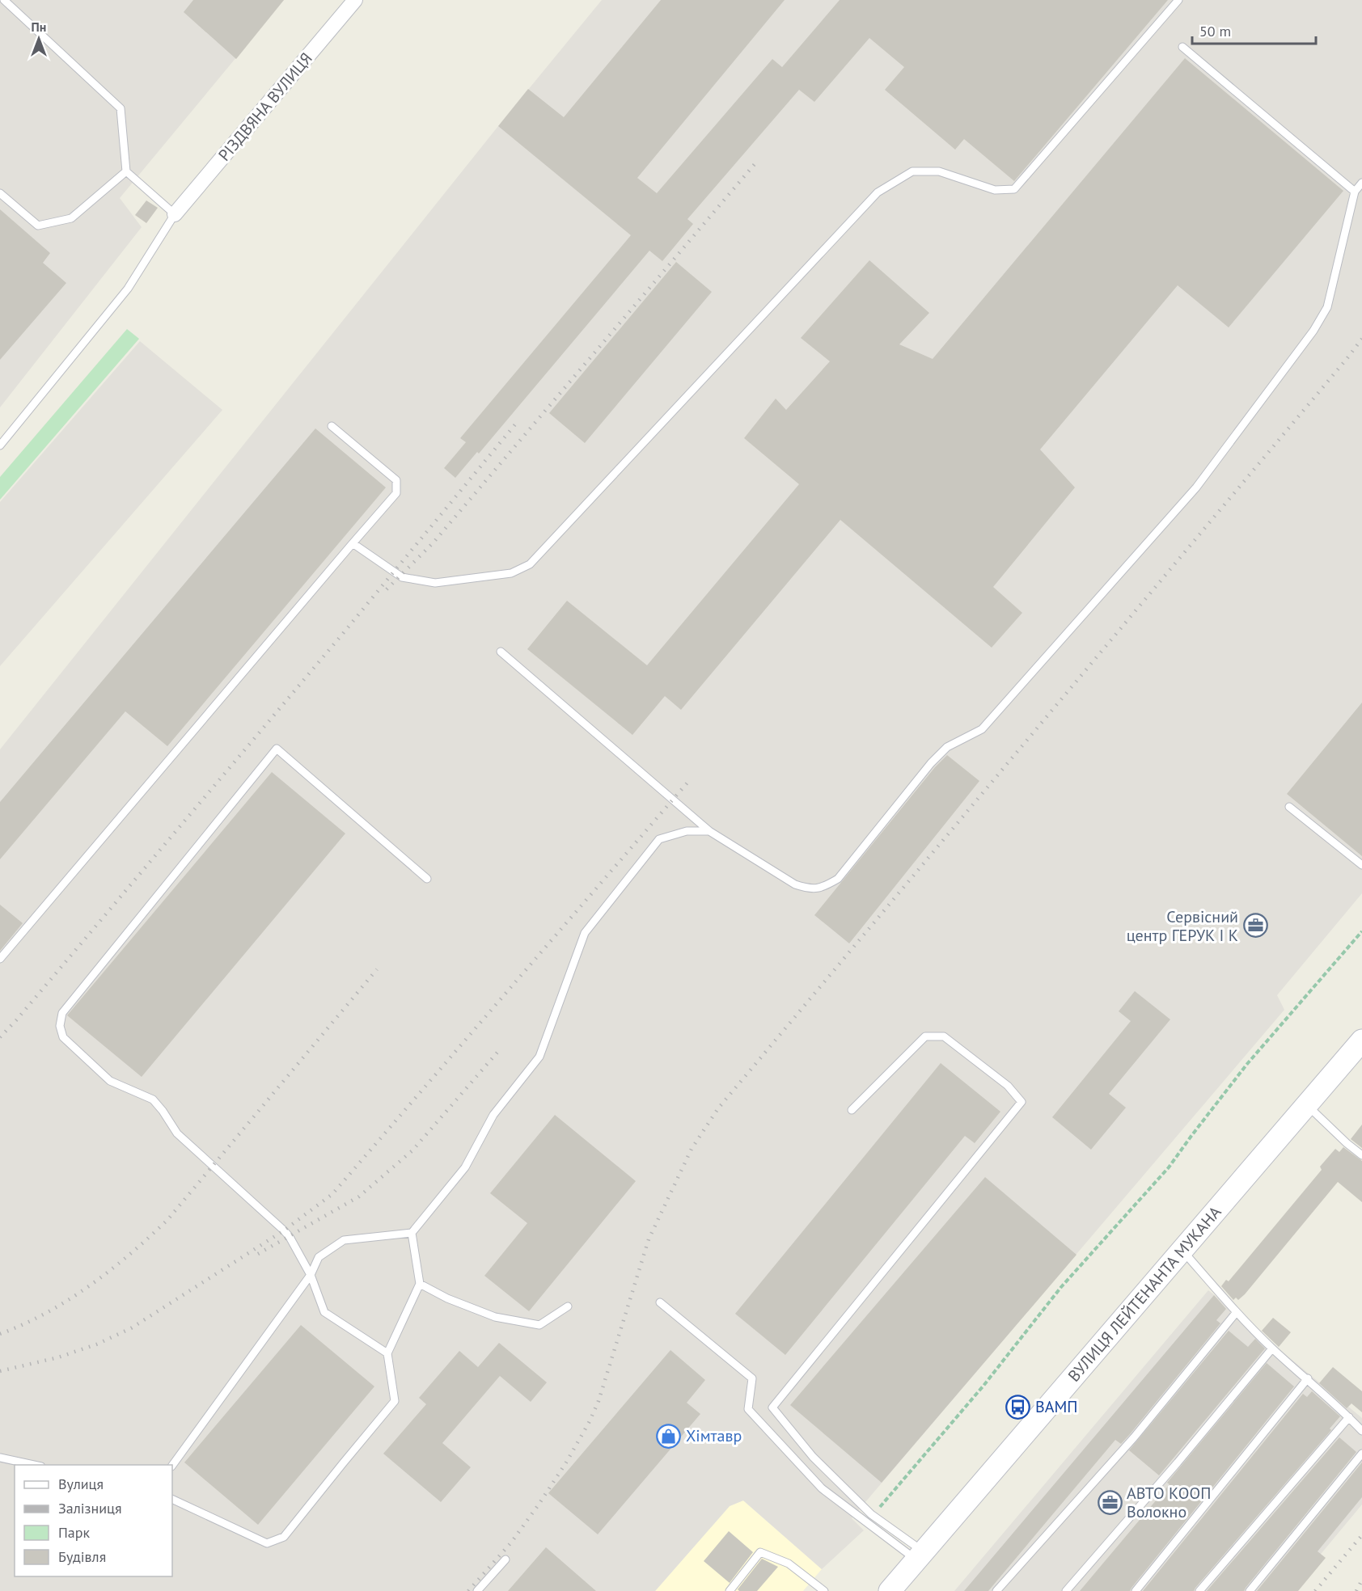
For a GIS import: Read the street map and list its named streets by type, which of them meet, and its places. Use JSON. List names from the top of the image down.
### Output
{
  "streets": {
    "main road": ["ВУЛИЦЯ ЛЕЙТЕНАНТА МУКАНА"],
    "street": ["РІЗДВЯНА ВУЛИЦЯ"]
  },
  "places": {
    "office": ["Сервісний центр ГЕРУК І К", "АВТО КООП Волокно"],
    "bus stop": ["ВАМП"],
    "shop": ["Хімтавр"]
  },
  "legend": [
    "Вулиця",
    "Залізниця",
    "Парк",
    "Будівля"
  ],
  "scale_bar": "50 m",
  "north": "top"
}
